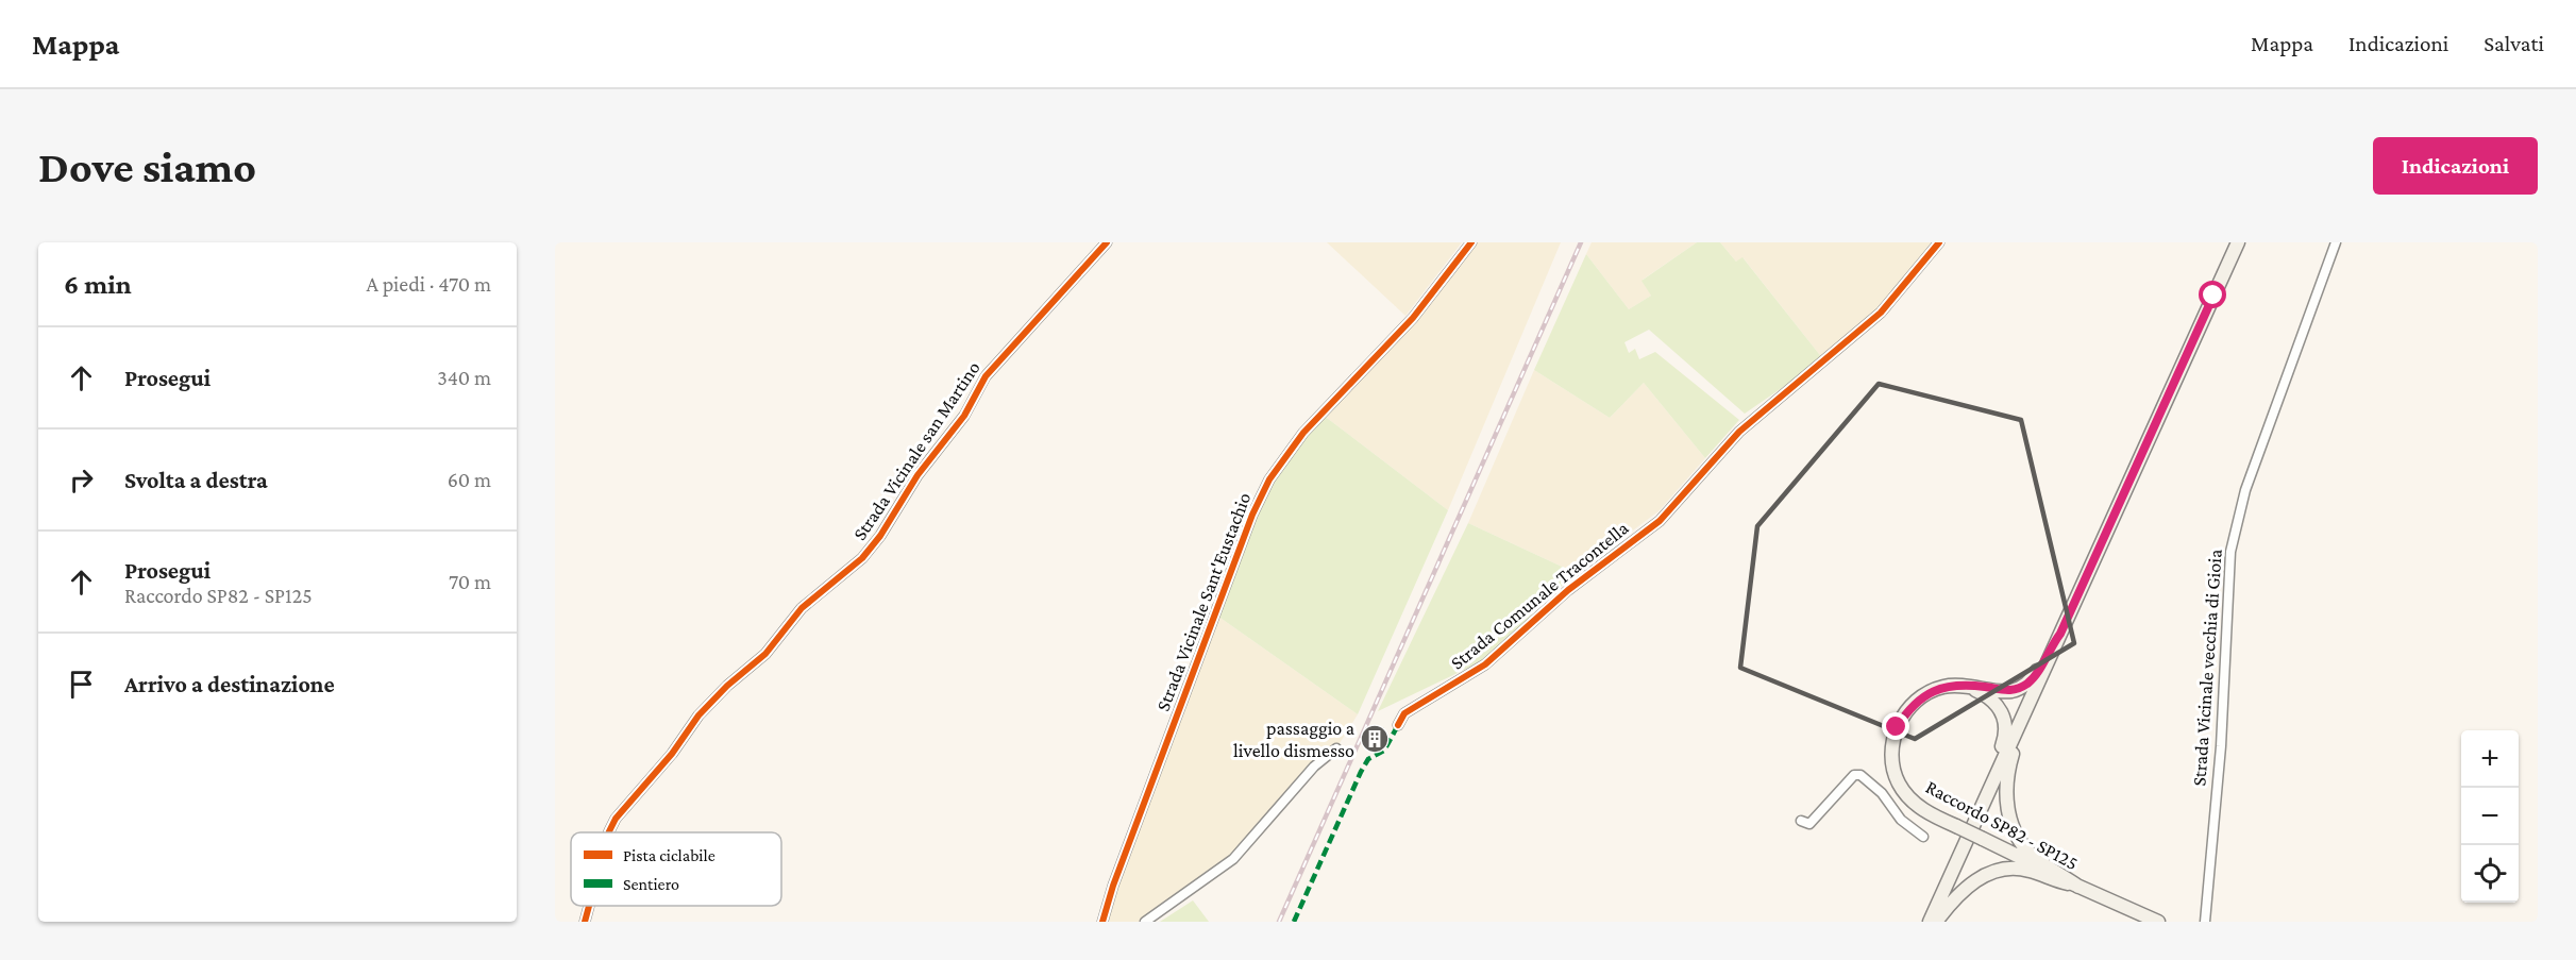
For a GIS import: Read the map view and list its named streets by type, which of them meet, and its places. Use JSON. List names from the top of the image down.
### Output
{
  "streets": {
    "main road": ["Raccordo SP82 - SP125"],
    "street": [
      "Strada Vicinale san Martino",
      "Strada Comunale Tracontella",
      "Strada Vicinale Sant'Eustachio",
      "Strada Vicinale vecchia di Gioia"
    ]
  },
  "places": {
    "building": ["passaggio a livello dismesso"]
  },
  "legend": ["Pista ciclabile", "Sentiero"],
  "page": {
    "header": "Mappa",
    "nav": ["Mappa", "Indicazioni", "Salvati"],
    "buttons": "Indicazioni",
    "title": "Dove siamo",
    "heading": ["6 min", "A piedi · 470 m"],
    "list": [
      ["Prosegui", "340 m"],
      ["Svolta a destra", "60 m"],
      ["Prosegui", "Raccordo SP82 - SP125", "70 m"],
      "Arrivo a destinazione"
    ],
    "map_buttons": ["+", "−"]
  }
}
